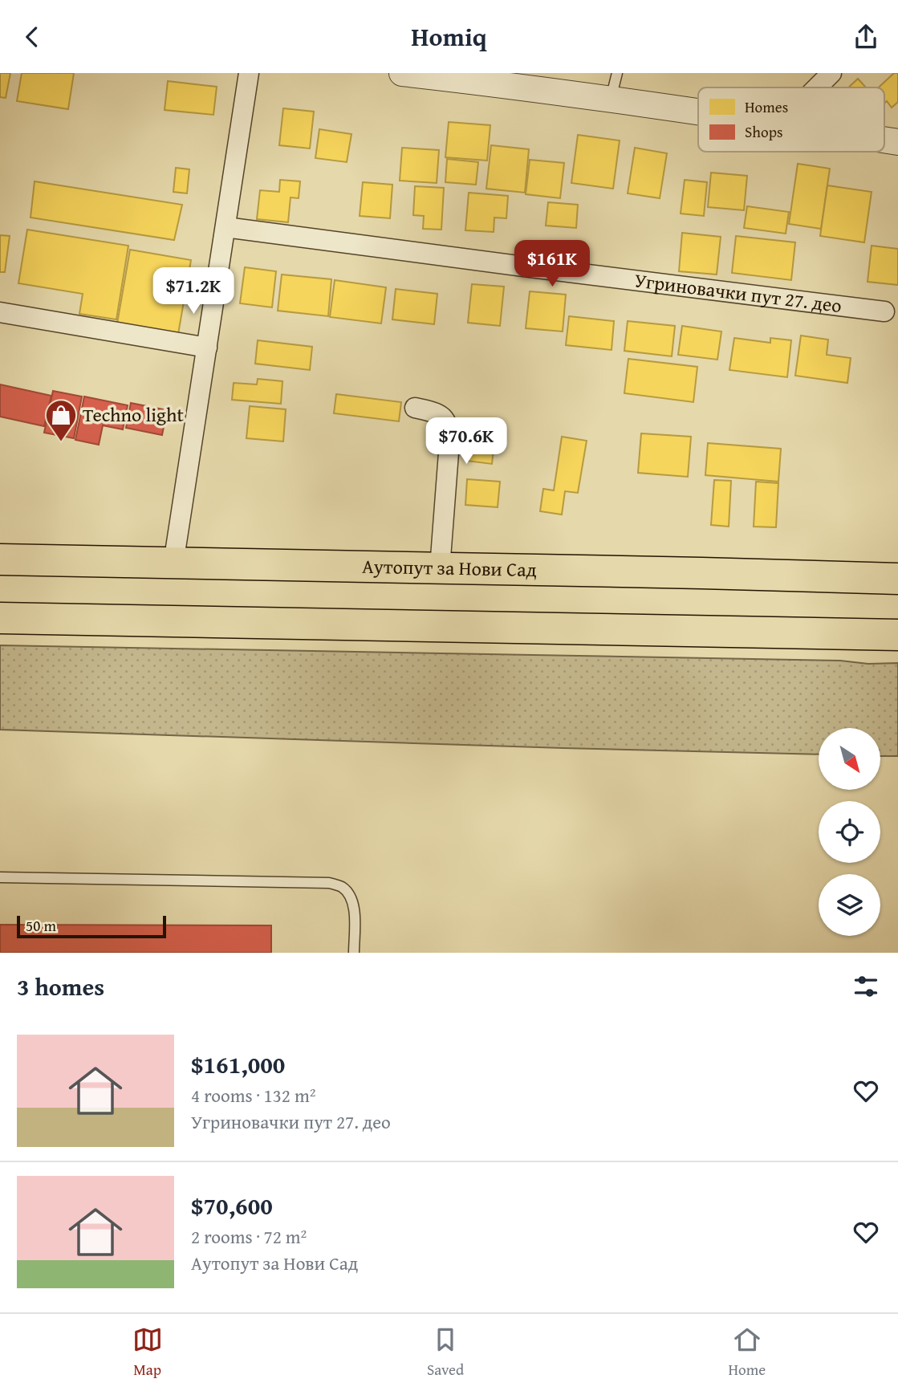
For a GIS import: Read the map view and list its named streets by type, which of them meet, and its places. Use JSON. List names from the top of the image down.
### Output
{
  "streets": {
    "main road": ["Аутопут за Нови Сад"],
    "street": ["Угриновачки пут 27. део"]
  },
  "places": {
    "shop": ["Techno light"]
  },
  "legend": ["Homes", "Shops"],
  "scale_bar": "50 m",
  "north": "bottom right",
  "page": {
    "header": "Homiq",
    "price": ["$161K", "$71.2K", "$70.6K"],
    "scale": "50 m",
    "heading": "3 homes",
    "list": [
      {
        "name": "$161,000",
        "note": "4 rooms · 132 m² · Угриновачки пут 27. део"
      },
      {
        "name": "$70,600",
        "note": "2 rooms · 72 m² · Аутопут за Нови Сад"
      }
    ],
    "tabs": ["Map", "Saved", "Home"]
  }
}
